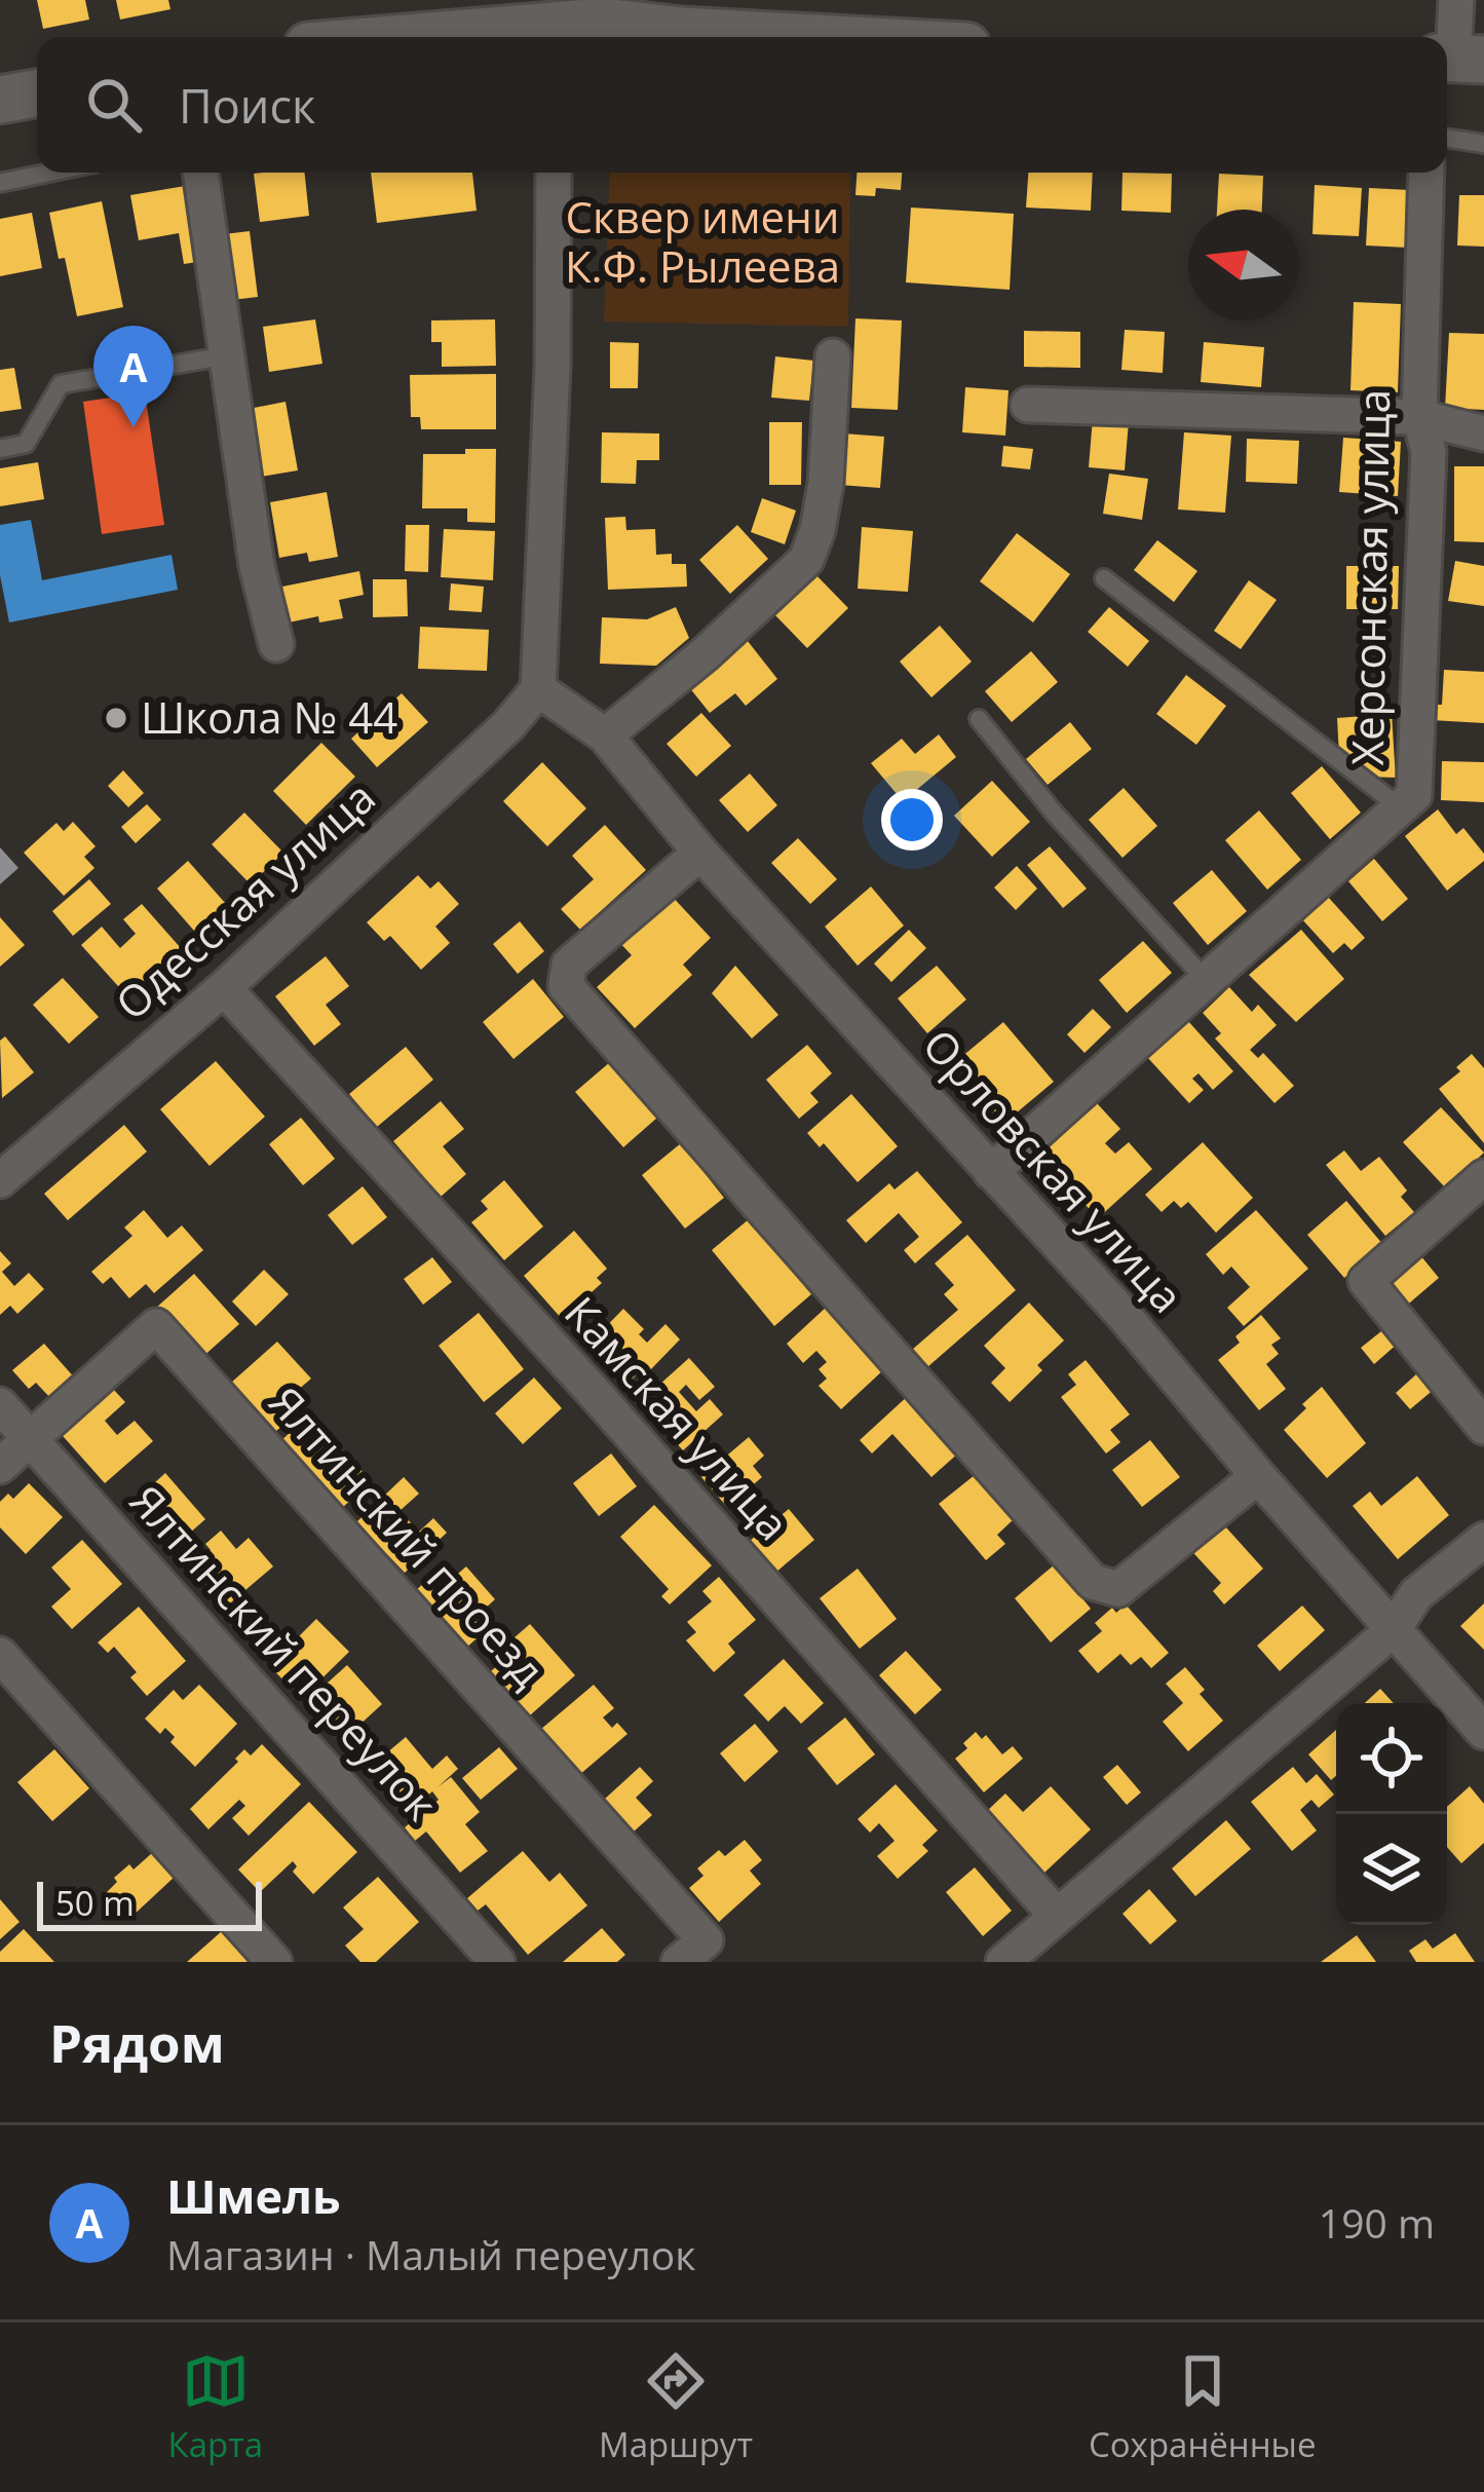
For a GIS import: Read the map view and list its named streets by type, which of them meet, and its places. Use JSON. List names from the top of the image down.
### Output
{
  "streets": {
    "street": [
      "Херсонская улица",
      "Одесская улица",
      "Орловская улица",
      "Камская улица",
      "Ялтинский проезд",
      "Ялтинский переулок"
    ]
  },
  "crossings": [
    ["Херсонская улица", "Орловская улица"],
    ["Одесская улица", "Орловская улица"],
    ["Одесская улица", "Камская улица"],
    ["Ялтинский проезд", "Ялтинский переулок"]
  ],
  "parks": ["Сквер имени К.Ф. Рылеева"],
  "places": ["Школа № 44"],
  "scale_bar": "50 m",
  "north": "left",
  "page": {
    "search": "Поиск",
    "pins": "A",
    "scale": "50 m",
    "heading": "Рядом",
    "list": [
      {
        "mark": "A",
        "name": "Шмель",
        "note": "Магазин · Малый переулок",
        "value": "190 m"
      }
    ],
    "nav": ["Карта", "Маршрут", "Сохранённые"]
  }
}
